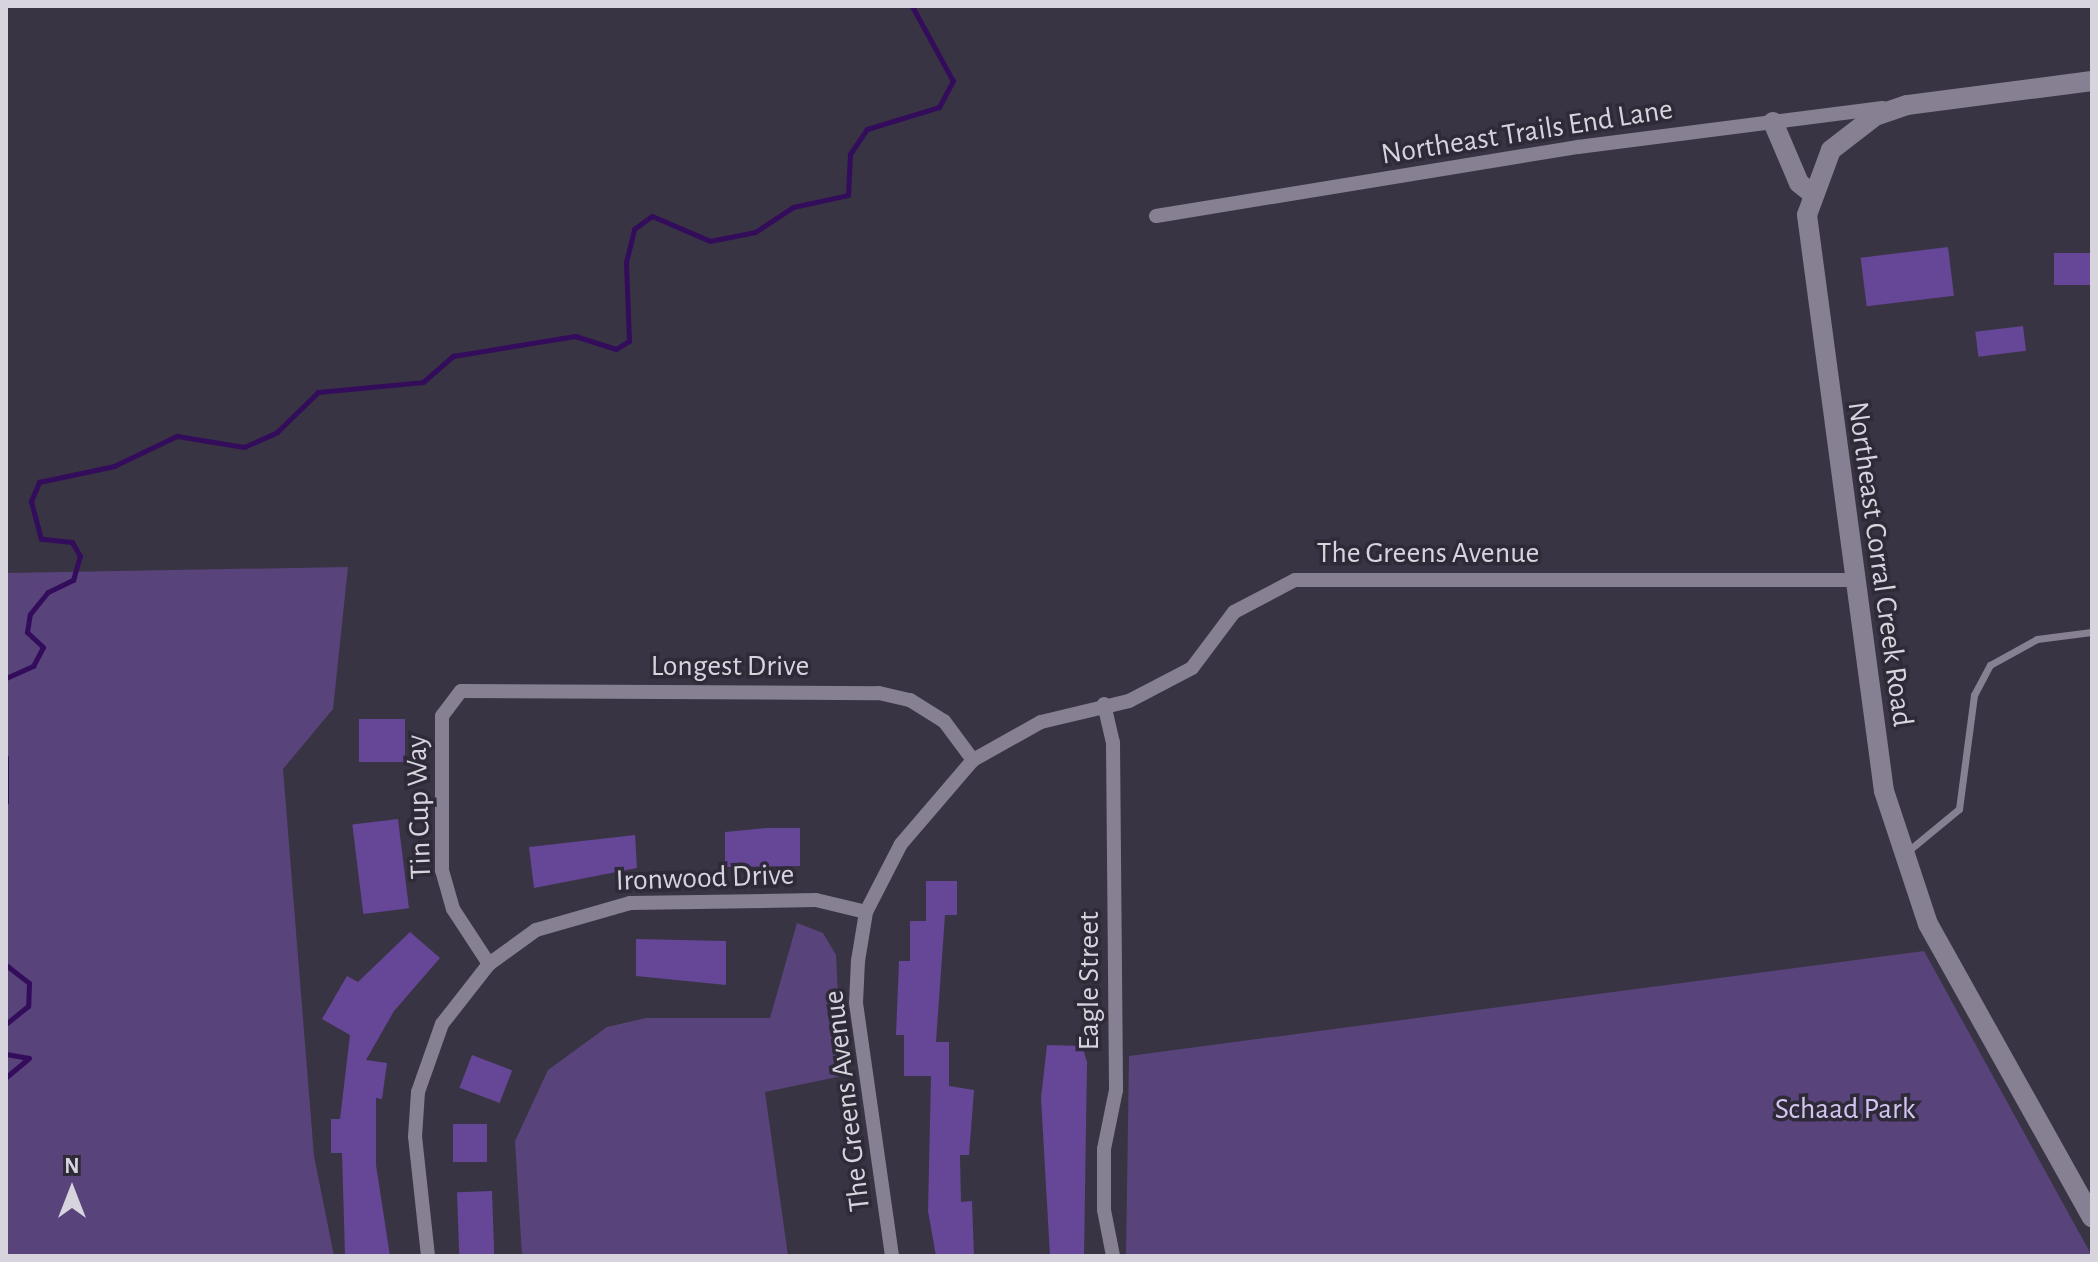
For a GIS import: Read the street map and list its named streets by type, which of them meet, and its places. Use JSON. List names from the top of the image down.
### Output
{
  "streets": {
    "street": [
      "Northeast Trails End Lane",
      "The Greens Avenue",
      "Northeast Corral Creek Road",
      "Longest Drive",
      "Tin Cup Way",
      "Ironwood Drive",
      "Eagle Street"
    ]
  },
  "crossings": [
    ["Northeast Trails End Lane", "Northeast Corral Creek Road"],
    ["The Greens Avenue", "Northeast Corral Creek Road"],
    ["The Greens Avenue", "Longest Drive"],
    ["The Greens Avenue", "Ironwood Drive"],
    ["The Greens Avenue", "Eagle Street"],
    ["Longest Drive", "Tin Cup Way"],
    ["Tin Cup Way", "Ironwood Drive"]
  ],
  "parks": ["Schaad Park"],
  "north": "top"
}
